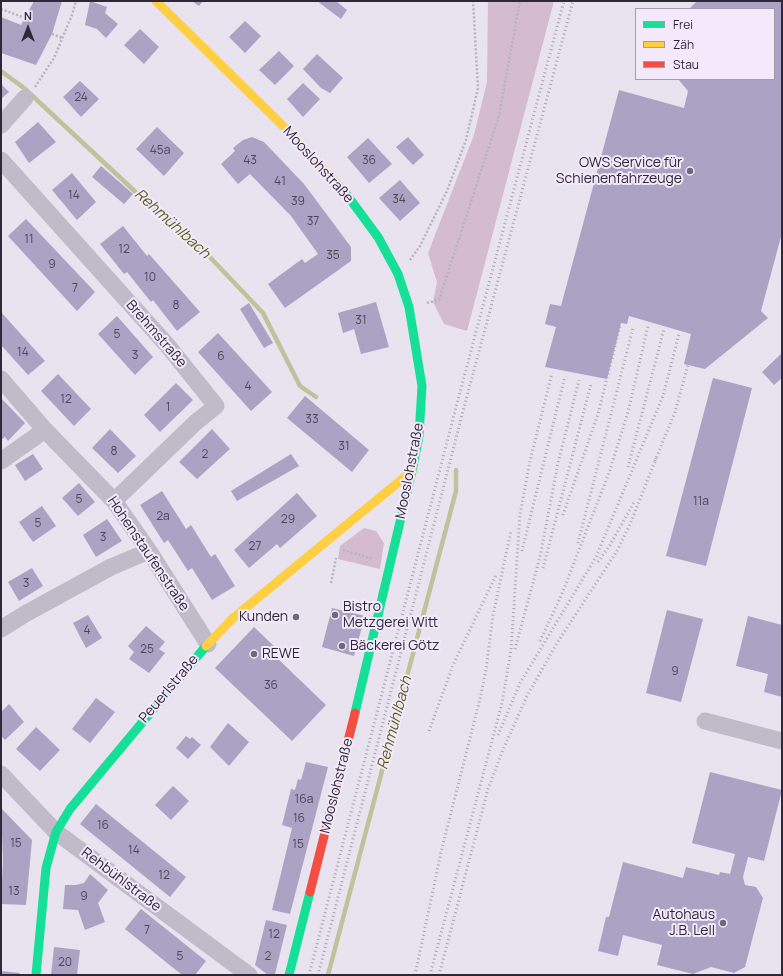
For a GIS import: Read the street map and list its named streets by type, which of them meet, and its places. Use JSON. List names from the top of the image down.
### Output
{
  "streets": {
    "street": [
      "Mooslohstraße",
      "Brehmstraße",
      "Hohenstaufenstraße",
      "Peuerlstraße",
      "Rehbühlstraße"
    ]
  },
  "crossings": [
    ["Mooslohstraße", "Peuerlstraße"],
    ["Brehmstraße", "Hohenstaufenstraße"],
    ["Hohenstaufenstraße", "Peuerlstraße"],
    ["Peuerlstraße", "Rehbühlstraße"]
  ],
  "water": ["Rehmühlbach"],
  "places": [
    "OWS Service für Schienenfahrzeuge",
    "Bistro Metzgerei Witt",
    "Kunden",
    "Bäckerei Götz",
    "REWE",
    "Autohaus J.B. Lell"
  ],
  "house_numbers": [
    "24",
    "45a",
    "43",
    "36",
    "41",
    "14",
    "34",
    "39",
    "37",
    "11",
    "12",
    "35",
    "9",
    "10",
    "7",
    "8",
    "31",
    "5",
    "14",
    "3",
    "6",
    "4",
    "12",
    "1",
    "33",
    "31",
    "8",
    "2",
    "5",
    "11a",
    "2a",
    "29",
    "5",
    "3",
    "27",
    "3",
    "4",
    "25",
    "9",
    "36",
    "16a",
    "16",
    "16",
    "15",
    "15",
    "14",
    "12",
    "13",
    "9",
    "7",
    "12",
    "5",
    "2",
    "20"
  ],
  "legend": ["Frei", "Zäh", "Stau"],
  "north": "top"
}
